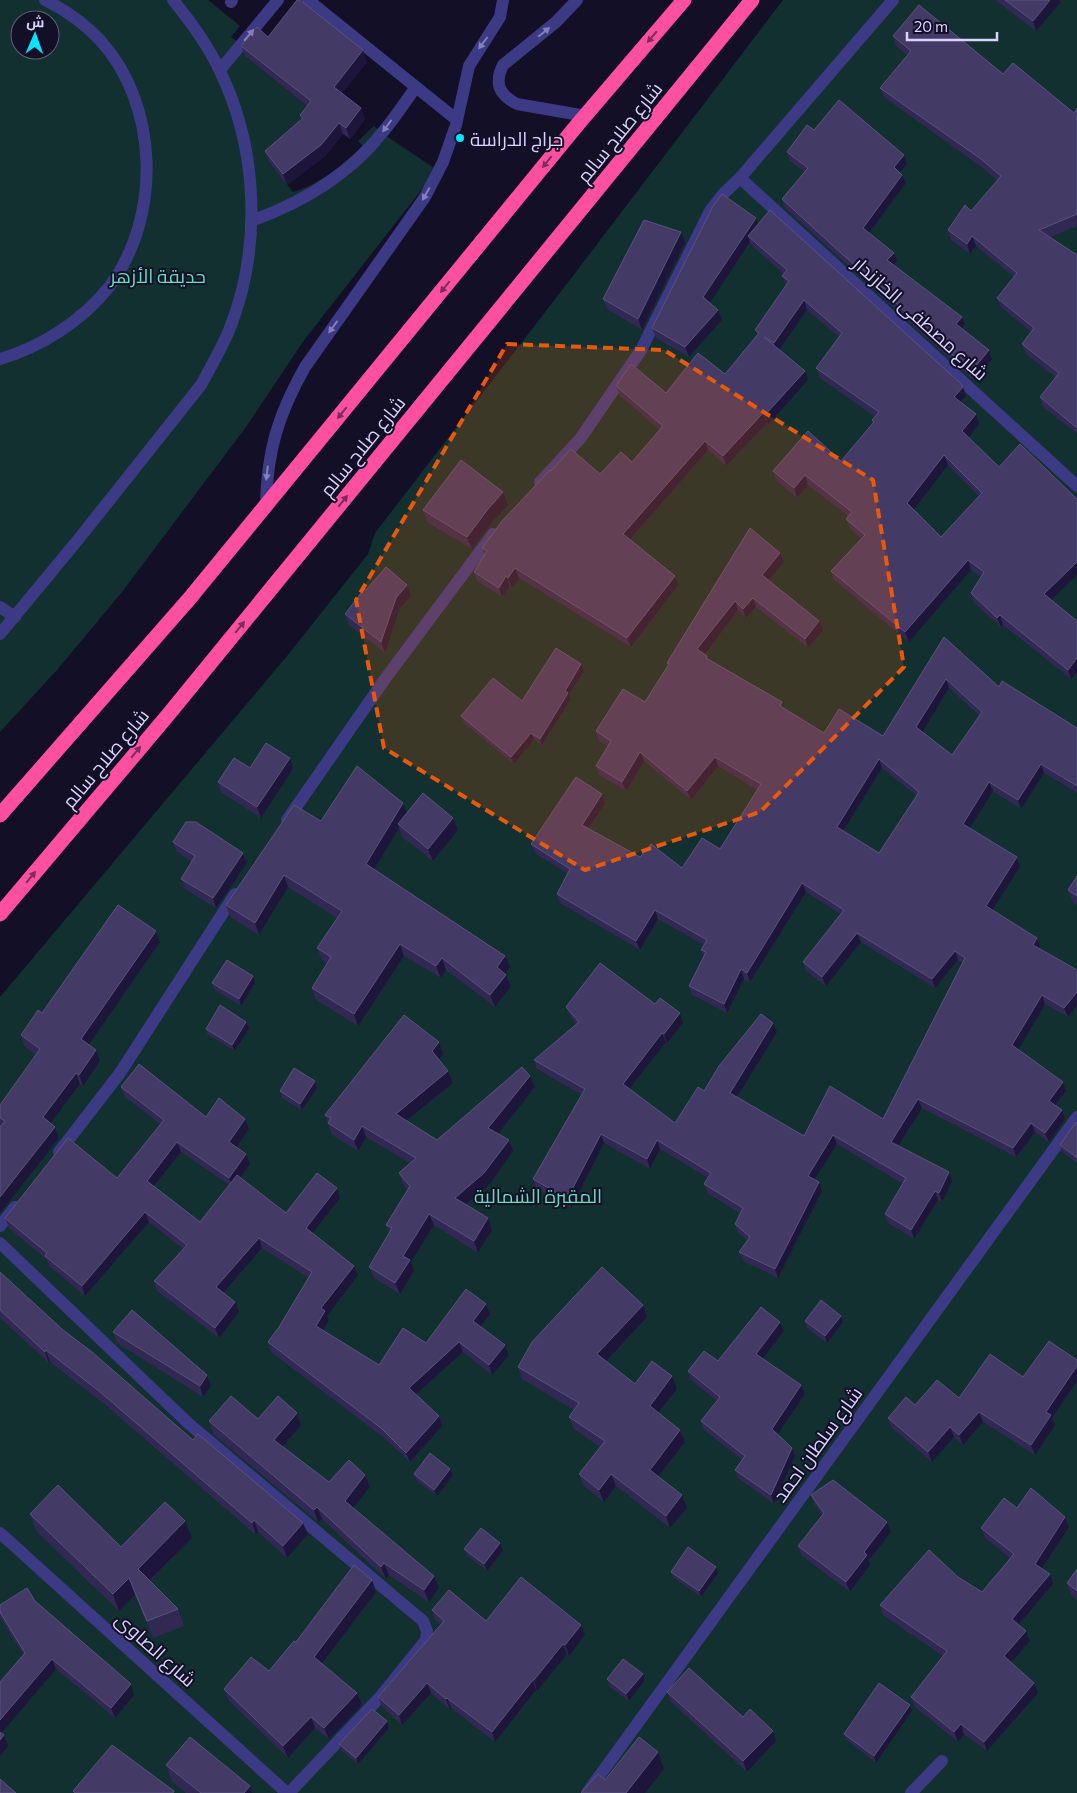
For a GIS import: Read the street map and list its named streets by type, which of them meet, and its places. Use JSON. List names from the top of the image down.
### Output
{
  "streets": {
    "highway": ["شارع صلاح سالم"],
    "street": ["شارع مصطفى الخازندار", "شارع سلطان احمد", "شارع الصاوى"]
  },
  "parks": ["حديقة الأزهر", "المقبرة الشمالية"],
  "places": ["جراج الدراسة"],
  "scale_bar": "20 m",
  "north": "top"
}
